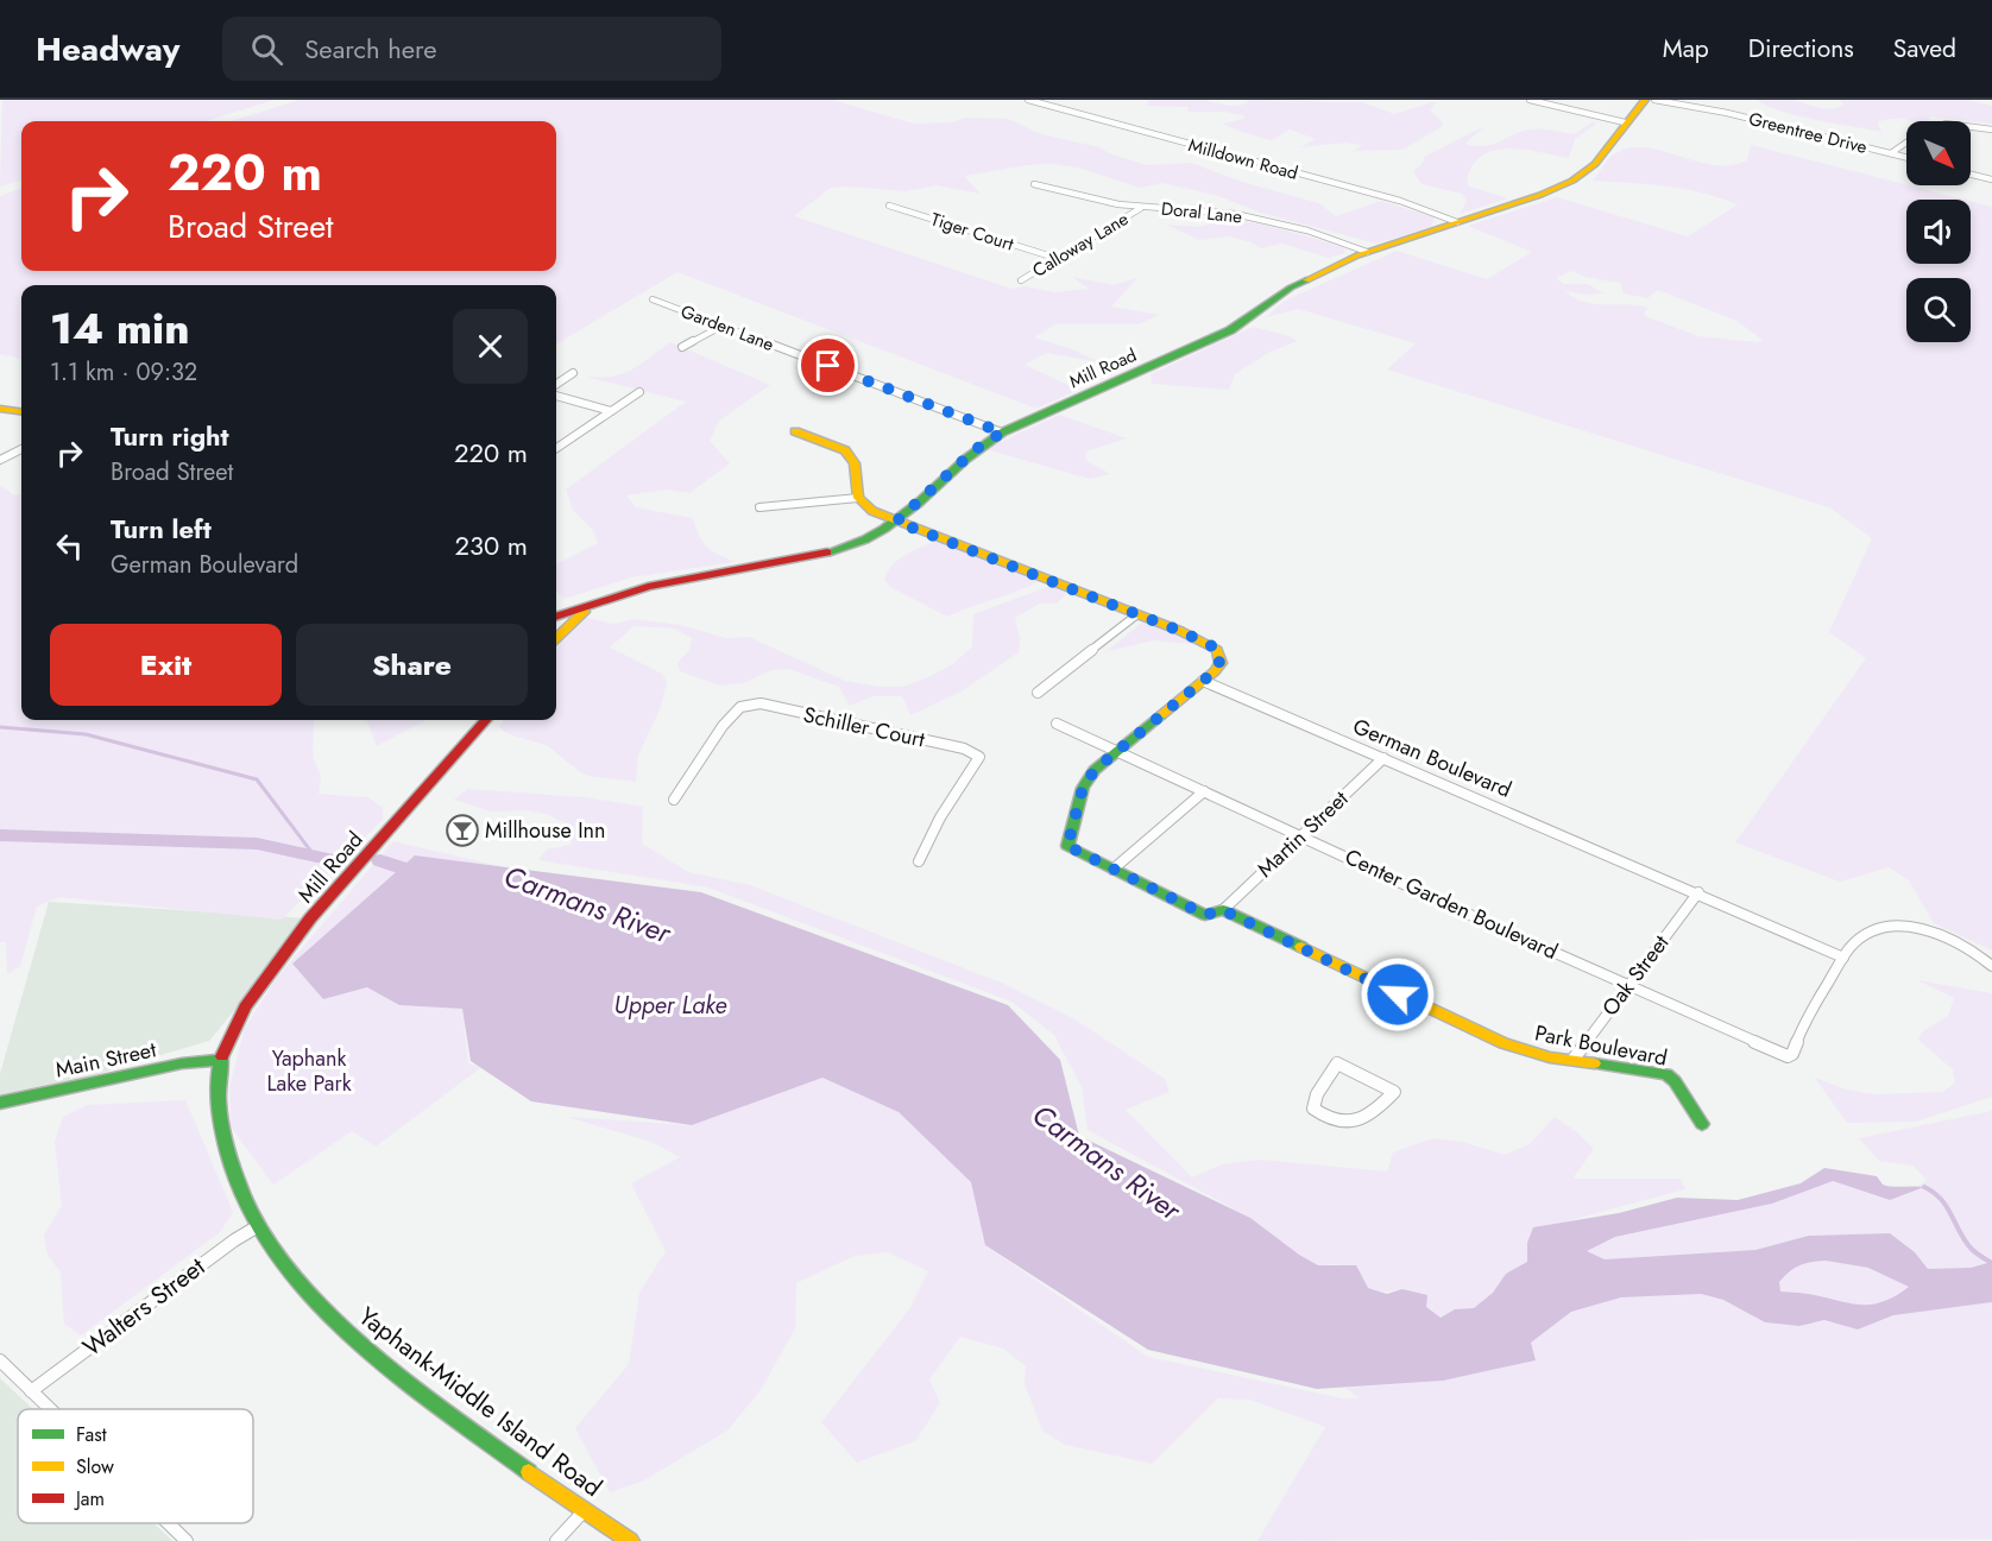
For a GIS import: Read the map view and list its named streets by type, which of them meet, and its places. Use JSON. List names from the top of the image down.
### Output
{
  "streets": {
    "main road": [
      "Mill Road",
      "Park Boulevard",
      "Main Street",
      "Yaphank-Middle Island Road"
    ],
    "street": [
      "Greentree Drive",
      "Milldown Road",
      "Doral Lane",
      "Tiger Court",
      "Calloway Lane",
      "Garden Lane",
      "Schiller Court",
      "German Boulevard",
      "Martin Street",
      "Center Garden Boulevard",
      "Oak Street",
      "Walters Street"
    ]
  },
  "crossings": [
    ["Milldown Road", "Mill Road"],
    ["Doral Lane", "Calloway Lane"],
    ["Doral Lane", "Mill Road"],
    ["Tiger Court", "Calloway Lane"],
    ["Garden Lane", "Mill Road"],
    ["Mill Road", "Main Street"],
    ["Mill Road", "Yaphank-Middle Island Road"],
    ["German Boulevard", "Martin Street"],
    ["German Boulevard", "Center Garden Boulevard"],
    ["German Boulevard", "Oak Street"],
    ["Martin Street", "Center Garden Boulevard"],
    ["Martin Street", "Park Boulevard"],
    ["Center Garden Boulevard", "Oak Street"],
    ["Center Garden Boulevard", "Park Boulevard"],
    ["Oak Street", "Park Boulevard"],
    ["Main Street", "Yaphank-Middle Island Road"],
    ["Walters Street", "Yaphank-Middle Island Road"]
  ],
  "water": ["Carmans River", "Upper Lake"],
  "parks": ["Yaphank Lake Park"],
  "places": {
    "bar": ["Millhouse Inn"]
  },
  "legend": ["Fast", "Slow", "Jam"],
  "north": "bottom right",
  "page": {
    "header": "Headway",
    "search": "Search here",
    "nav": ["Map", "Directions", "Saved"],
    "turn": ["220 m", "Broad Street"],
    "heading": ["14 min", "1.1 km · 09:32"],
    "list": [
      {
        "name": "Turn right",
        "note": "Broad Street",
        "value": "220 m"
      },
      {
        "name": "Turn left",
        "note": "German Boulevard",
        "value": "230 m"
      }
    ],
    "buttons": ["Exit", "Share"]
  }
}
